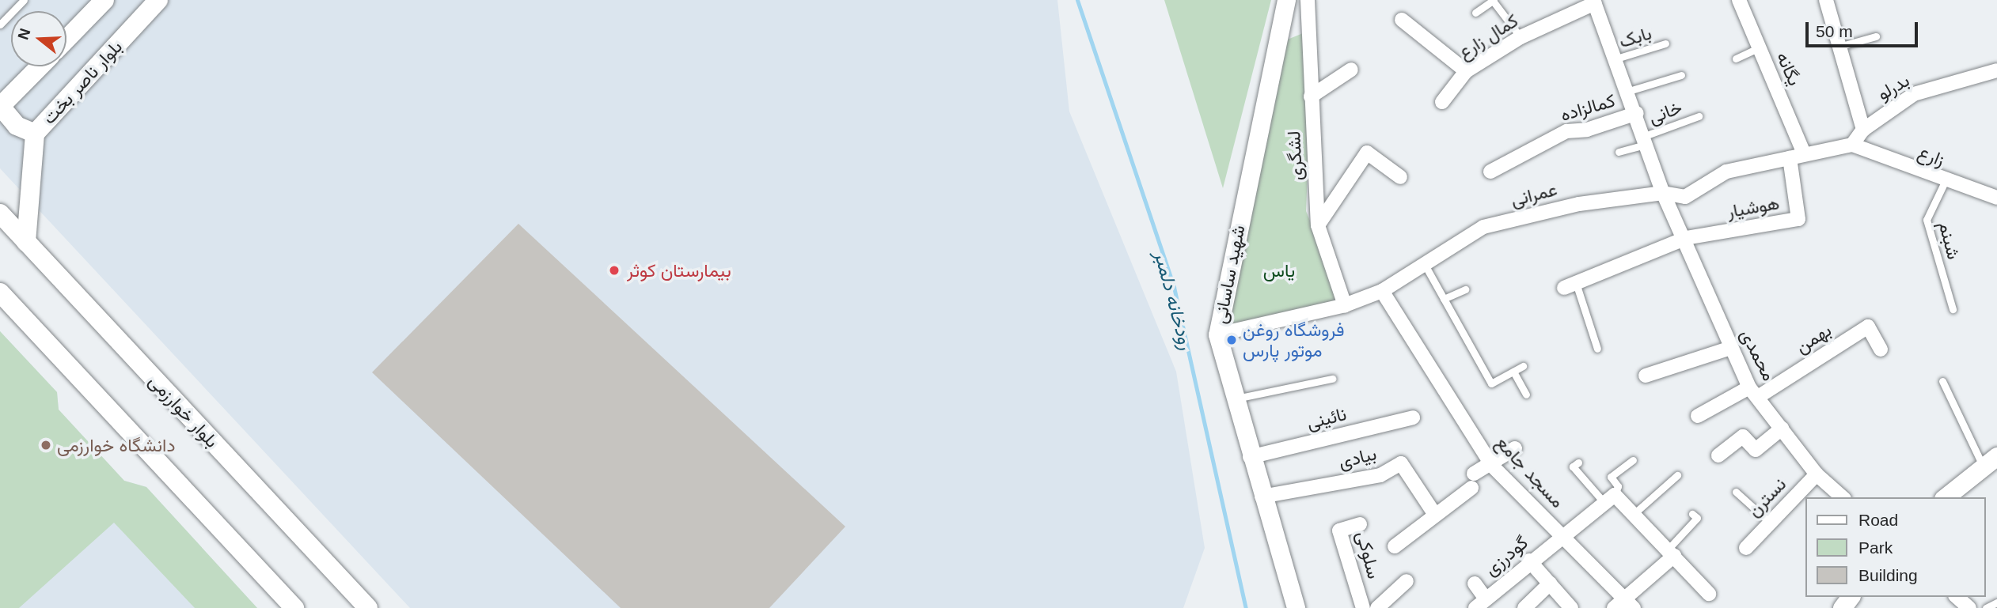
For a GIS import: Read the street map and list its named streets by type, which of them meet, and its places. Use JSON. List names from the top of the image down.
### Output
{
  "streets": {
    "main road": ["بلوار ناصر بخت", "بلوار خوارزمی"],
    "street": [
      "کمال زارع",
      "یگانه",
      "بدرلو",
      "کمالزاده",
      "لشگری",
      "زارع",
      "عمرانی",
      "هوشیار",
      "شهید ساسانی",
      "بهمن",
      "محمدی",
      "نائینی",
      "بیادی",
      "مسجد جامع",
      "نسترن",
      "سلوکی",
      "گودرزی"
    ],
    "lane": ["بابک", "خانی", "شبنم"]
  },
  "crossings": [
    ["کمال زارع", "محمدی"],
    ["بابک", "محمدی"],
    ["بلوار ناصر بخت", "بلوار خوارزمی"],
    ["بدرلو", "زارع"],
    ["کمالزاده", "محمدی"],
    ["خانی", "محمدی"],
    ["لشگری", "عمرانی"],
    ["زارع", "شبنم"],
    ["عمرانی", "شهید ساسانی"],
    ["عمرانی", "محمدی"],
    ["عمرانی", "مسجد جامع"],
    ["هوشیار", "محمدی"],
    ["شهید ساسانی", "نائینی"],
    ["شهید ساسانی", "بیادی"],
    ["بهمن", "محمدی"],
    ["محمدی", "نسترن"],
    ["مسجد جامع", "گودرزی"]
  ],
  "water": ["رودخانه دلمبر"],
  "parks": ["یاس"],
  "places": ["بیمارستان کوثر", "فروشگاه روغن موتور پارس", "دانشگاه خوارزمی"],
  "legend": ["Road", "Park", "Building"],
  "scale_bar": "50 m",
  "north": "left"
}
